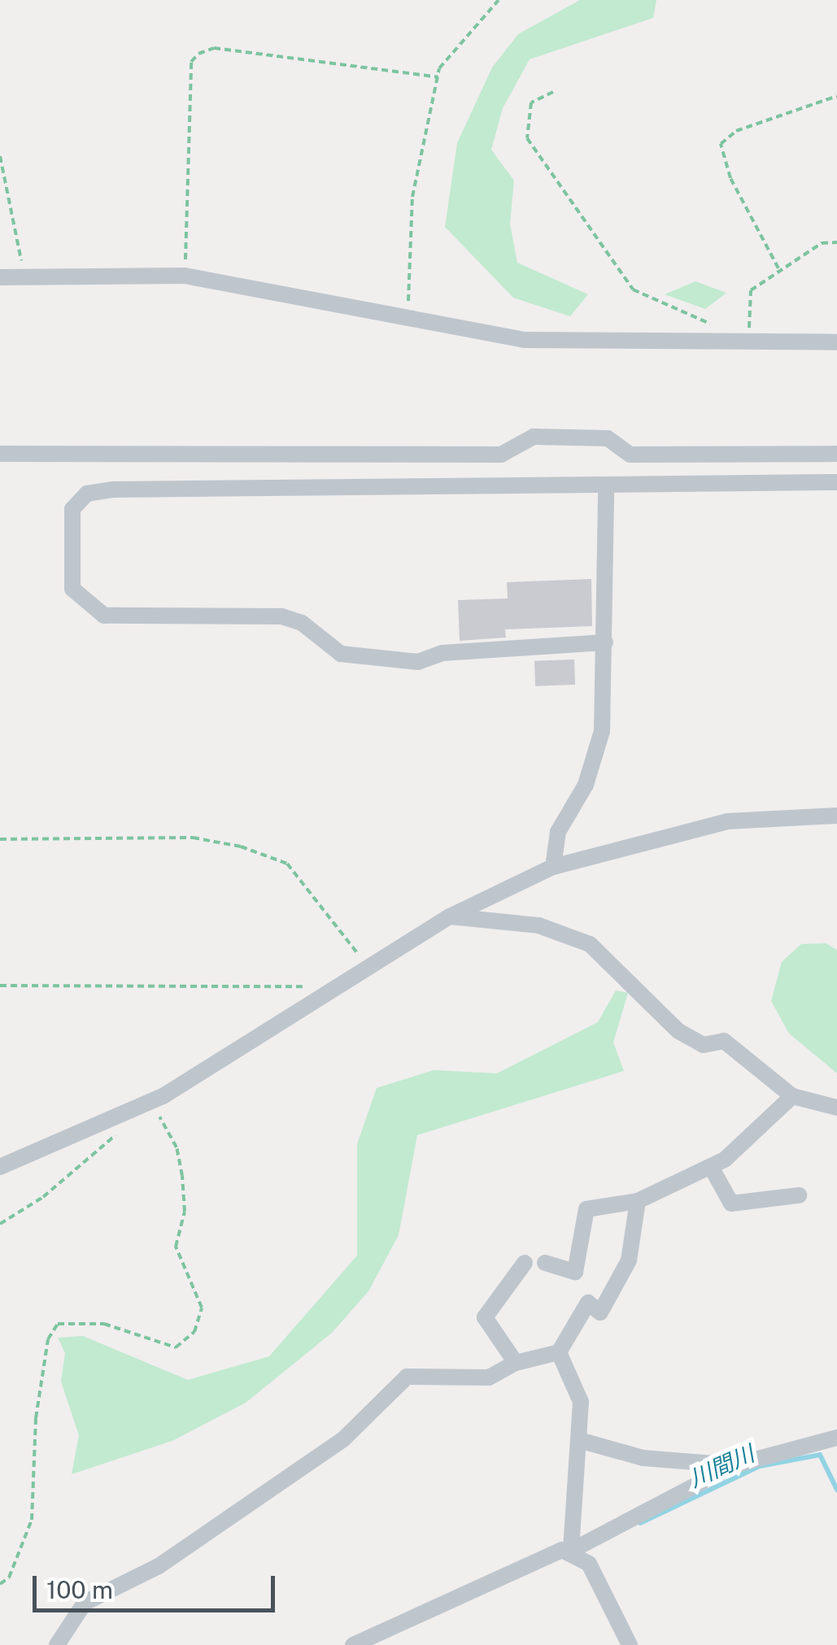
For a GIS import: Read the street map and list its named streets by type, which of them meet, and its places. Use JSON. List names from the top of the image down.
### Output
{
  "water": ["川間川"],
  "scale_bar": "100 m"
}
